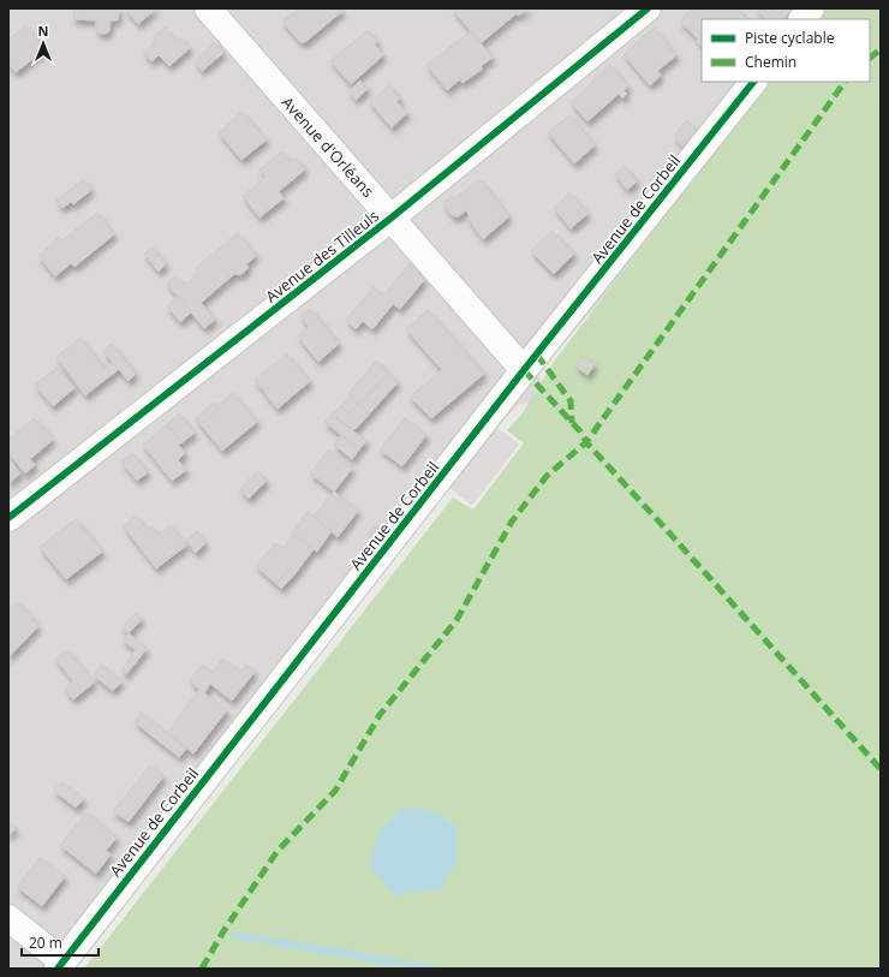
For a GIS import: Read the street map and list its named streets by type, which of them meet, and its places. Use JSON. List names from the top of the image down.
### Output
{
  "streets": {
    "street": ["Avenue d'Orléans", "Avenue de Corbeil", "Avenue des Tilleuls"]
  },
  "crossings": [
    ["Avenue d'Orléans", "Avenue de Corbeil"],
    ["Avenue d'Orléans", "Avenue des Tilleuls"]
  ],
  "legend": ["Piste cyclable", "Chemin"],
  "scale_bar": "20 m",
  "north": "top"
}
